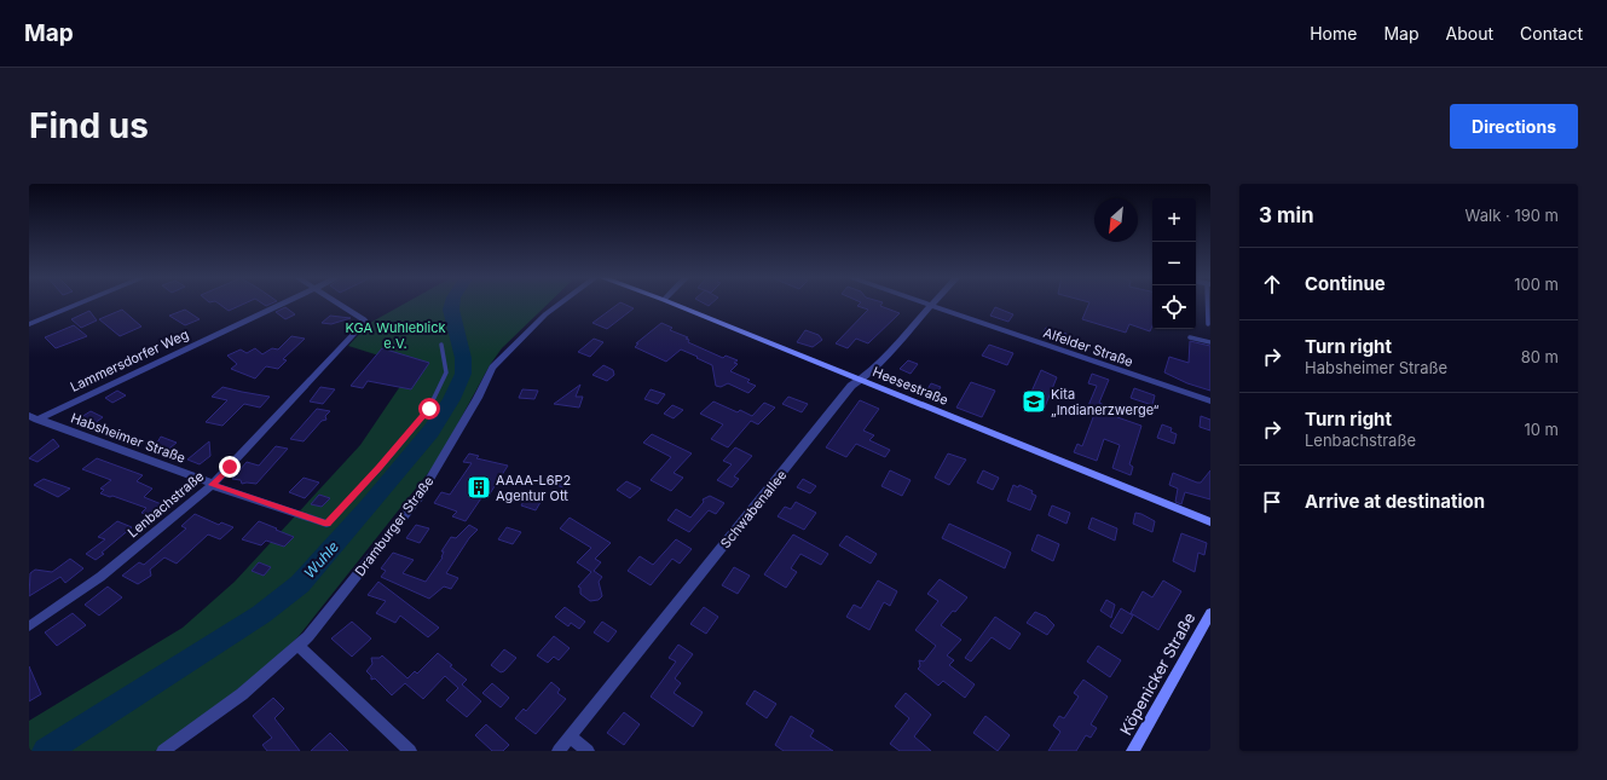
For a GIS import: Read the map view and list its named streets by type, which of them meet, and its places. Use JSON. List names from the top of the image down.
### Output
{
  "streets": {
    "street": [
      "Alfelder Straße",
      "Lammersdorfer Weg",
      "Heesestraße",
      "Habsheimer Straße",
      "Lenbachstraße",
      "Schwabenallee",
      "Dramburger Straße",
      "Köpenicker Straße"
    ]
  },
  "crossings": [
    ["Alfelder Straße", "Schwabenallee"],
    ["Lammersdorfer Weg", "Habsheimer Straße"],
    ["Heesestraße", "Schwabenallee"],
    ["Habsheimer Straße", "Lenbachstraße"]
  ],
  "water": ["Wuhle"],
  "parks": ["KGA Wuhleblick e.V."],
  "places": {
    "school or university": ["Kita „Indianerzwerge“"],
    "building": ["AAAA-L6P2 Agentur Ott"]
  },
  "north": "bottom left",
  "page": {
    "header": "Map",
    "nav": [
      "Home",
      "Map",
      "About",
      "Contact"
    ],
    "buttons": "Directions",
    "title": "Find us",
    "heading": ["3 min", "Walk · 190 m"],
    "map_buttons": ["+", "−"],
    "list": [
      ["Continue", "100 m"],
      ["Turn right", "Habsheimer Straße", "80 m"],
      ["Turn right", "Lenbachstraße", "10 m"],
      "Arrive at destination"
    ]
  }
}
